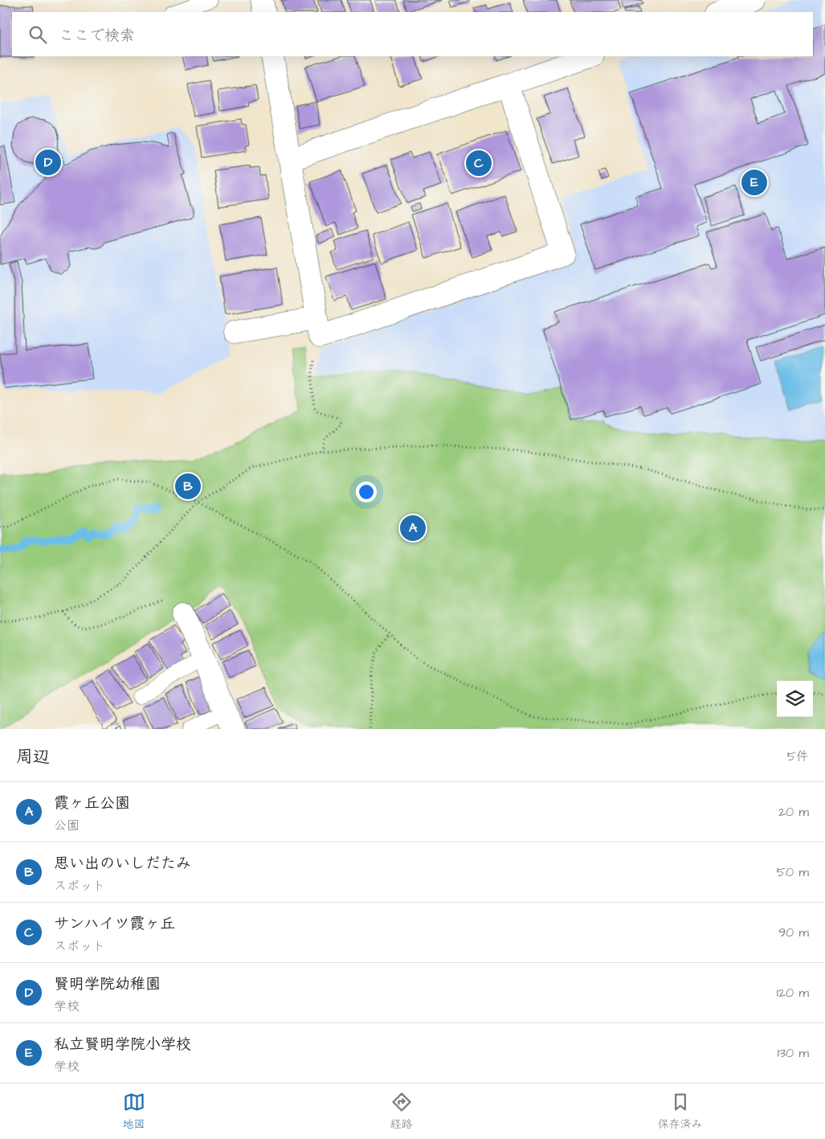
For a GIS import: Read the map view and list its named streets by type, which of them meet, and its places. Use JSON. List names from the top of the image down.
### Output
{
  "page": {
    "search": "ここで検索",
    "pins": [
      "D",
      "C",
      "E",
      "B",
      "A"
    ],
    "heading": ["周辺", "5件"],
    "list": [
      {
        "mark": "A",
        "name": "霞ヶ丘公園",
        "note": "公園",
        "value": "20 m"
      },
      {
        "mark": "B",
        "name": "思い出のいしだたみ",
        "note": "スポット",
        "value": "50 m"
      },
      {
        "mark": "C",
        "name": "サンハイツ霞ヶ丘",
        "note": "スポット",
        "value": "90 m"
      },
      {
        "mark": "D",
        "name": "賢明学院幼稚園",
        "note": "学校",
        "value": "120 m"
      },
      {
        "mark": "E",
        "name": "私立賢明学院小学校",
        "note": "学校",
        "value": "130 m"
      }
    ],
    "nav": ["地図", "経路", "保存済み"]
  }
}
